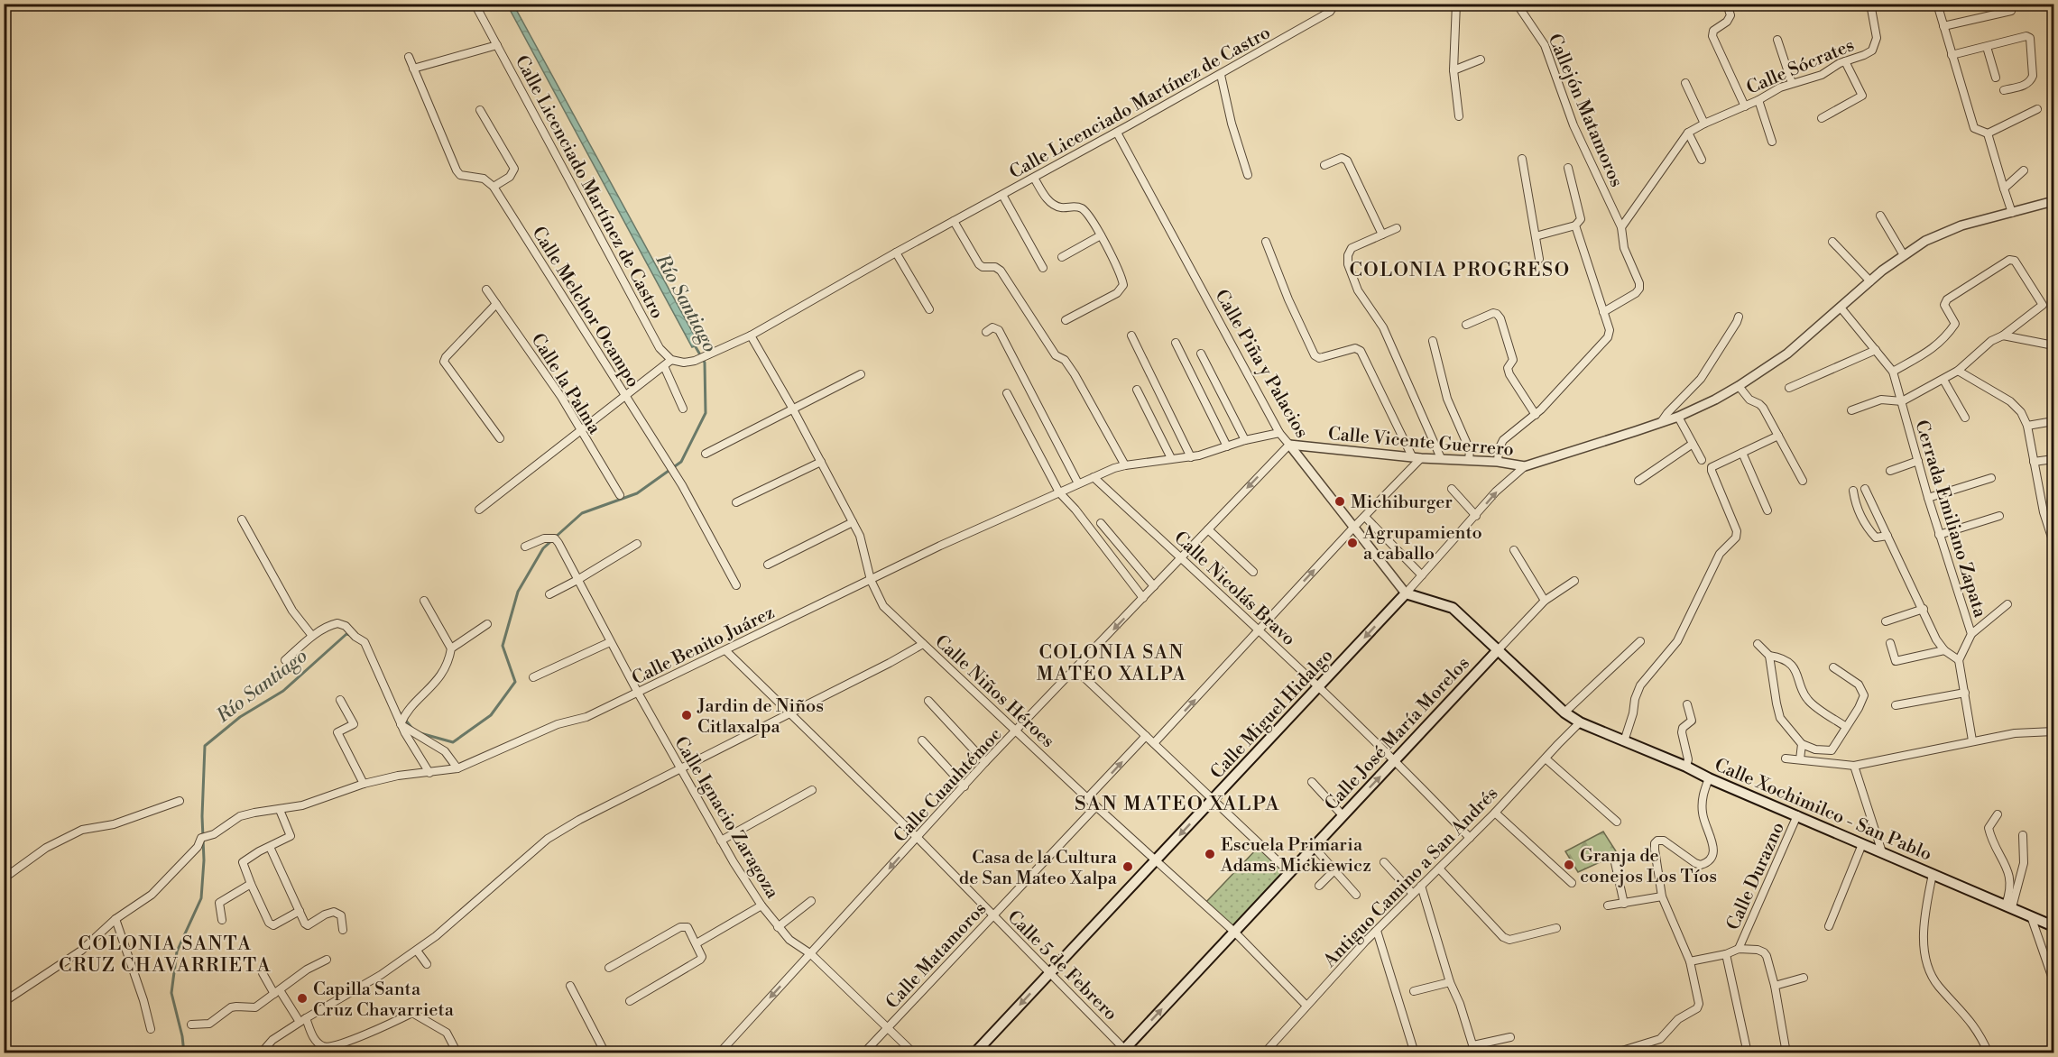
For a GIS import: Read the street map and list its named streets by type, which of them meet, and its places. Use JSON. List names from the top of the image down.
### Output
{
  "streets": {
    "main road": ["Calle Miguel Hidalgo", "Calle José María Morelos", "Calle Xochimilco - San Pablo"],
    "street": [
      "Calle Sócrates",
      "Calle Licenciado Martínez de Castro",
      "Callejón Matamoros",
      "Calle Melchor Ocampo",
      "Calle Piña y Palacios",
      "Calle la Palma",
      "Calle Vicente Guerrero",
      "Cerrada Emiliano Zapata",
      "Calle Nicolás Bravo",
      "Calle Benito Juárez",
      "Calle Niños Héroes",
      "Calle Cuauhtémoc",
      "Calle Ignacio Zaragoza",
      "Calle Durazno",
      "Antiguo Camino a San Andrés",
      "Calle Matamoros",
      "Calle 5 de Febrero"
    ]
  },
  "crossings": [
    ["Calle Licenciado Martínez de Castro", "Calle Piña y Palacios"],
    ["Calle Licenciado Martínez de Castro", "Calle Niños Héroes"],
    ["Calle Piña y Palacios", "Calle Vicente Guerrero"],
    ["Calle Piña y Palacios", "Calle Benito Juárez"],
    ["Calle Piña y Palacios", "Calle Miguel Hidalgo"],
    ["Calle Piña y Palacios", "Calle Cuauhtémoc"],
    ["Calle Piña y Palacios", "Calle Xochimilco - San Pablo"],
    ["Calle Vicente Guerrero", "Calle Miguel Hidalgo"],
    ["Calle Vicente Guerrero", "Calle Cuauhtémoc"],
    ["Calle Nicolás Bravo", "Calle Benito Juárez"],
    ["Calle Nicolás Bravo", "Calle Miguel Hidalgo"],
    ["Calle Nicolás Bravo", "Calle José María Morelos"],
    ["Calle Nicolás Bravo", "Calle Cuauhtémoc"],
    ["Calle Nicolás Bravo", "Antiguo Camino a San Andrés"],
    ["Calle Benito Juárez", "Calle Niños Héroes"],
    ["Calle Benito Juárez", "Calle Ignacio Zaragoza"],
    ["Calle Benito Juárez", "Calle 5 de Febrero"],
    ["Calle Niños Héroes", "Calle Miguel Hidalgo"],
    ["Calle Niños Héroes", "Calle José María Morelos"],
    ["Calle Niños Héroes", "Calle Cuauhtémoc"],
    ["Calle Niños Héroes", "Antiguo Camino a San Andrés"],
    ["Calle Niños Héroes", "Calle Matamoros"],
    ["Calle Miguel Hidalgo", "Calle Xochimilco - San Pablo"],
    ["Calle Miguel Hidalgo", "Calle 5 de Febrero"],
    ["Calle José María Morelos", "Calle Xochimilco - San Pablo"],
    ["Calle José María Morelos", "Calle 5 de Febrero"],
    ["Calle Cuauhtémoc", "Calle Ignacio Zaragoza"],
    ["Calle Cuauhtémoc", "Calle 5 de Febrero"],
    ["Calle Xochimilco - San Pablo", "Calle Durazno"],
    ["Calle Xochimilco - San Pablo", "Antiguo Camino a San Andrés"],
    ["Calle Ignacio Zaragoza", "Calle Matamoros"],
    ["Calle Matamoros", "Calle 5 de Febrero"]
  ],
  "one_way": ["Calle José María Morelos", "Calle Cuauhtémoc"],
  "districts": [
    "COLONIA PROGRESO",
    "COLONIA SAN MATEO XALPA",
    "SAN MATEO XALPA",
    "COLONIA SANTA CRUZ CHAVARRIETA"
  ],
  "water": ["Río Santiago"],
  "places": [
    "Michiburger",
    "Agrupamiento a caballo",
    "Jardin de Niños Citlaxalpa",
    "Escuela Primaria Adams Mickiewicz",
    "Granja de conejos Los Tíos",
    "Casa de la Cultura de San Mateo Xalpa",
    "Capilla Santa Cruz Chavarrieta"
  ]
}
